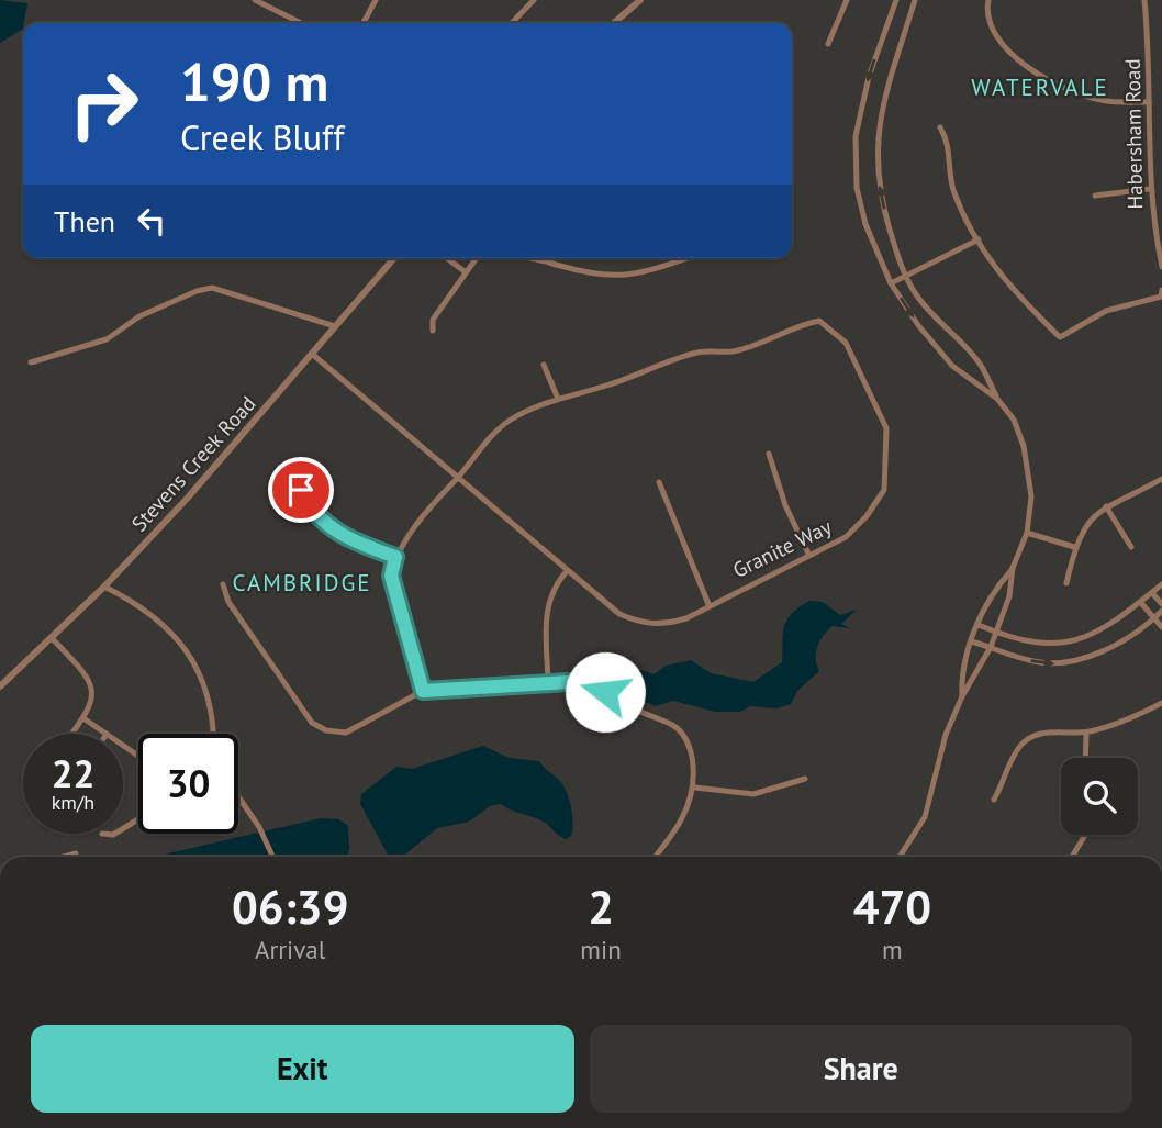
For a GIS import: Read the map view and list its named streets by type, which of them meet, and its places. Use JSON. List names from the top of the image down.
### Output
{
  "streets": {
    "street": ["Habersham Road", "Stevens Creek Road", "Granite Way"]
  },
  "crossings": [
    ["Stevens Creek Road", "Granite Way"]
  ],
  "districts": ["WATERVALE", "CAMBRIDGE"],
  "page": {
    "turn": ["190 m", "Creek Bluff"],
    "then": "Then",
    "speed": "22 km/h",
    "limit": "30",
    "eta": [
      "06:39",
      "Arrival",
      "2",
      "min",
      "470",
      "m"
    ],
    "buttons": ["Exit", "Share"]
  }
}
